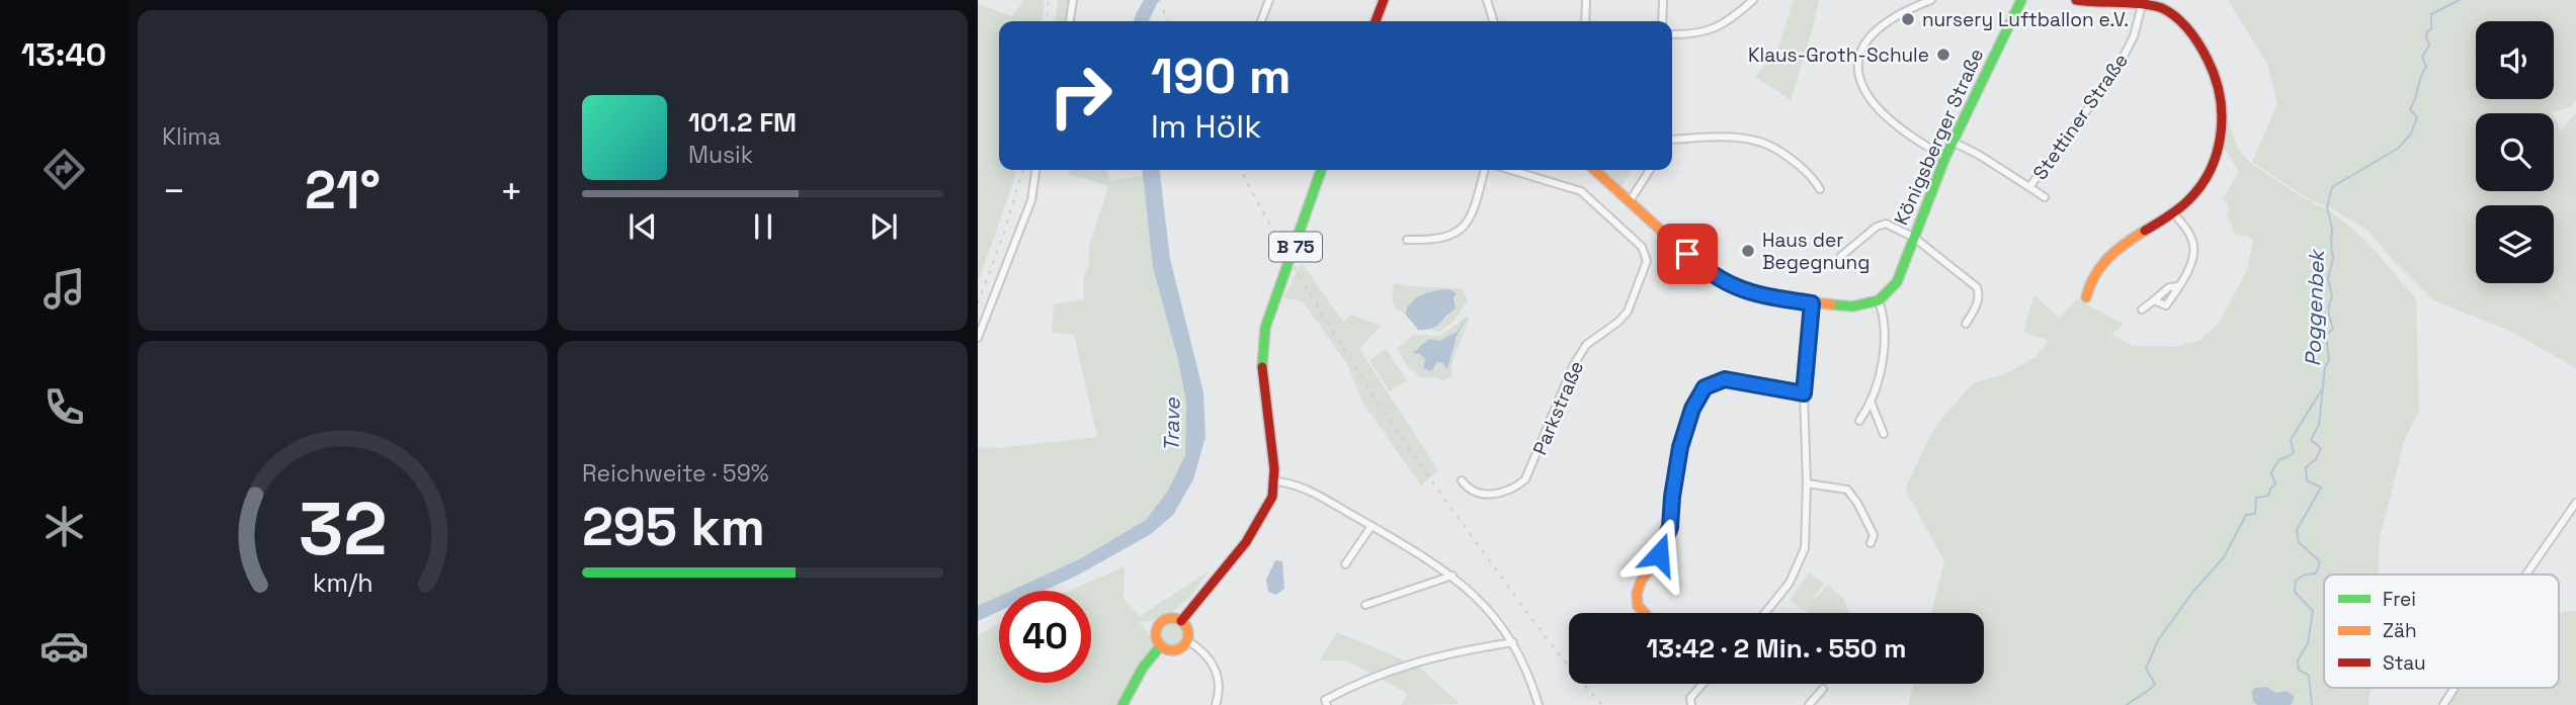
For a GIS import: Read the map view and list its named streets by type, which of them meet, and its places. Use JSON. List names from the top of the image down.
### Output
{
  "streets": {
    "street": [
      "Stettiner Straße",
      "Königsberger Straße",
      "B 75",
      "Parkstraße"
    ]
  },
  "crossings": [
    ["Stettiner Straße", "Königsberger Straße"]
  ],
  "water": ["Poggenbek", "Trave"],
  "places": ["nursery Luftballon e.V.", "Klaus-Groth-Schule", "Haus der Begegnung"],
  "legend": ["Frei", "Zäh", "Stau"],
  "page": {
    "tabs": "13:40",
    "tile": [
      "Klima",
      ["Reichweite · 59%", "295 km"]
    ],
    "turn": ["190 m", "Im Hölk"],
    "song": ["101.2 FM", "Musik"],
    "heat": ["−", "21°", "+"],
    "limit": "40",
    "trip": "13:42 · 2 Min. · 550 m",
    "gauge": ["32", "km/h"]
  }
}
